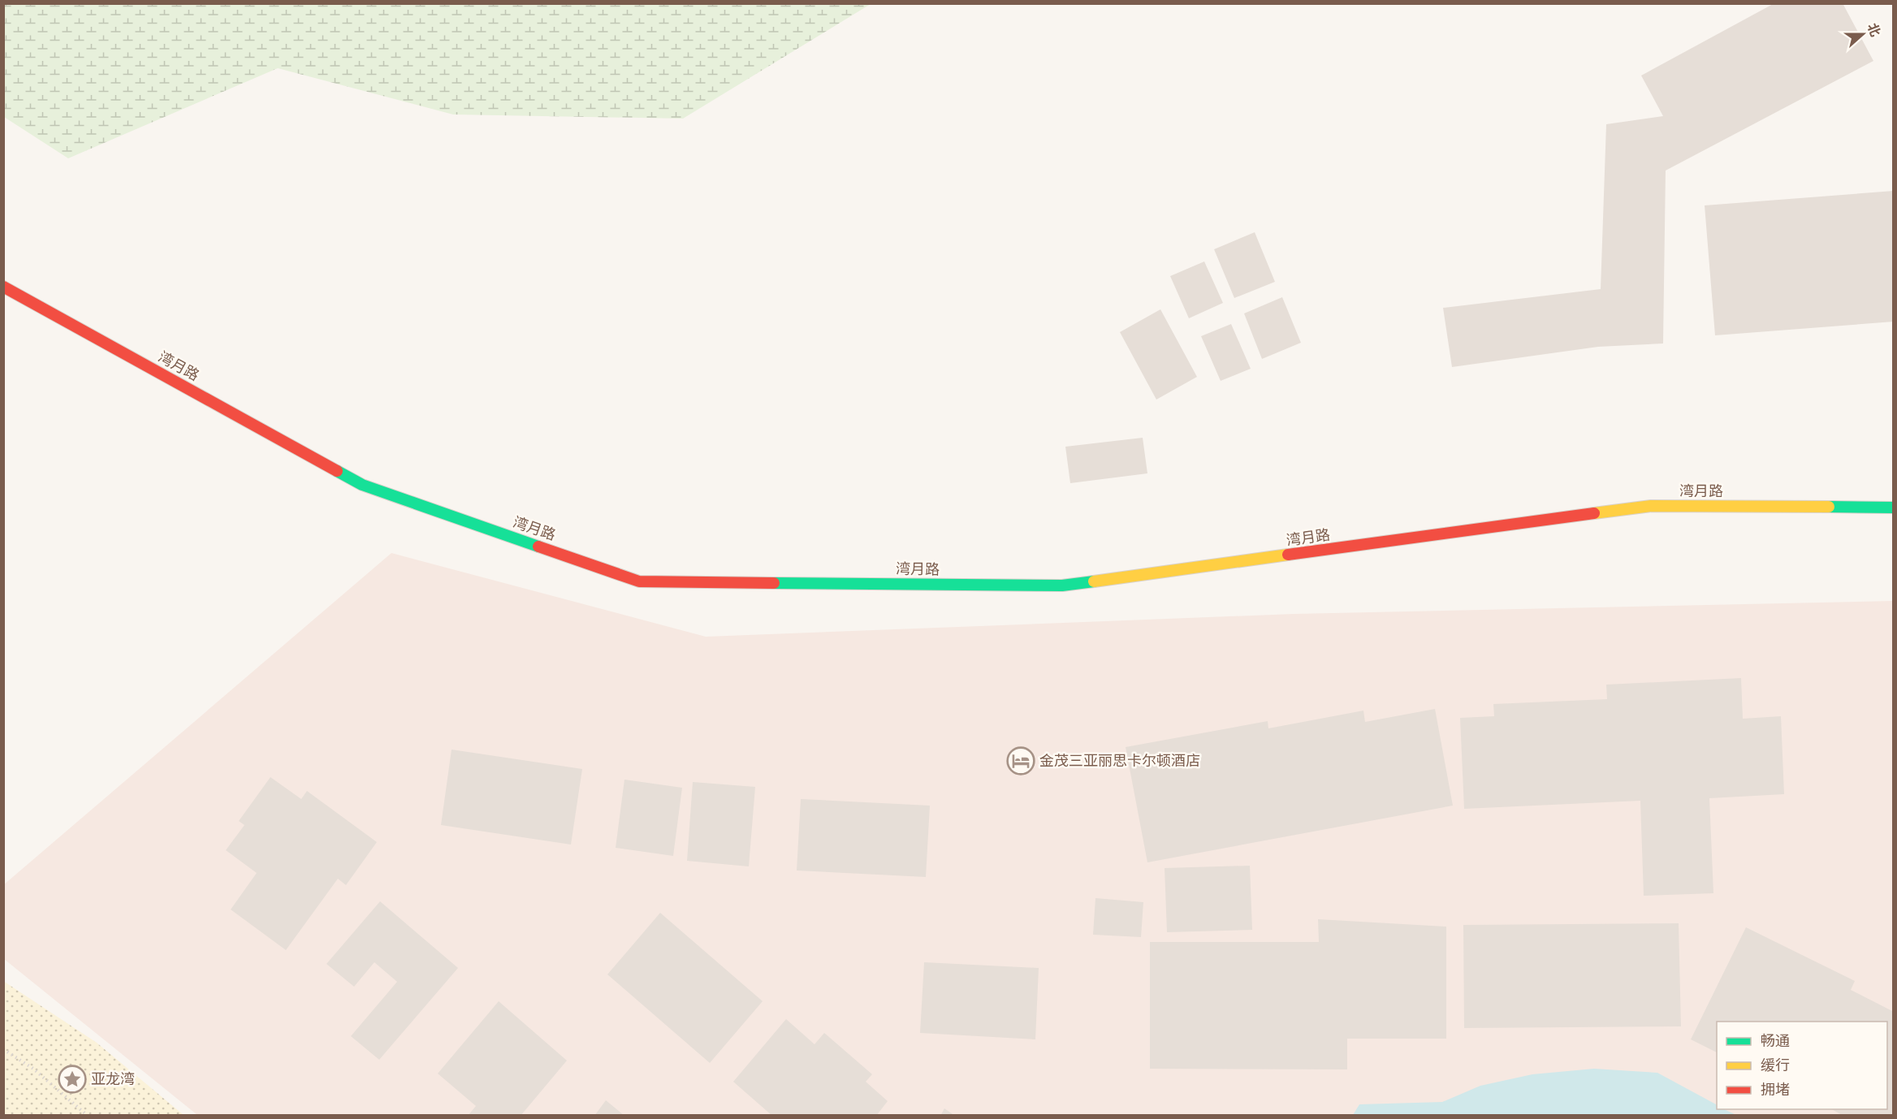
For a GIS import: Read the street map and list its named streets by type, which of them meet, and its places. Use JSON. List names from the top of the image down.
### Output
{
  "streets": {
    "street": ["湾月路"]
  },
  "places": {
    "hotel": ["金茂三亚丽思卡尔顿酒店"],
    "place": ["亚龙湾"]
  },
  "legend": ["畅通", "缓行", "拥堵"],
  "north": "right"
}
